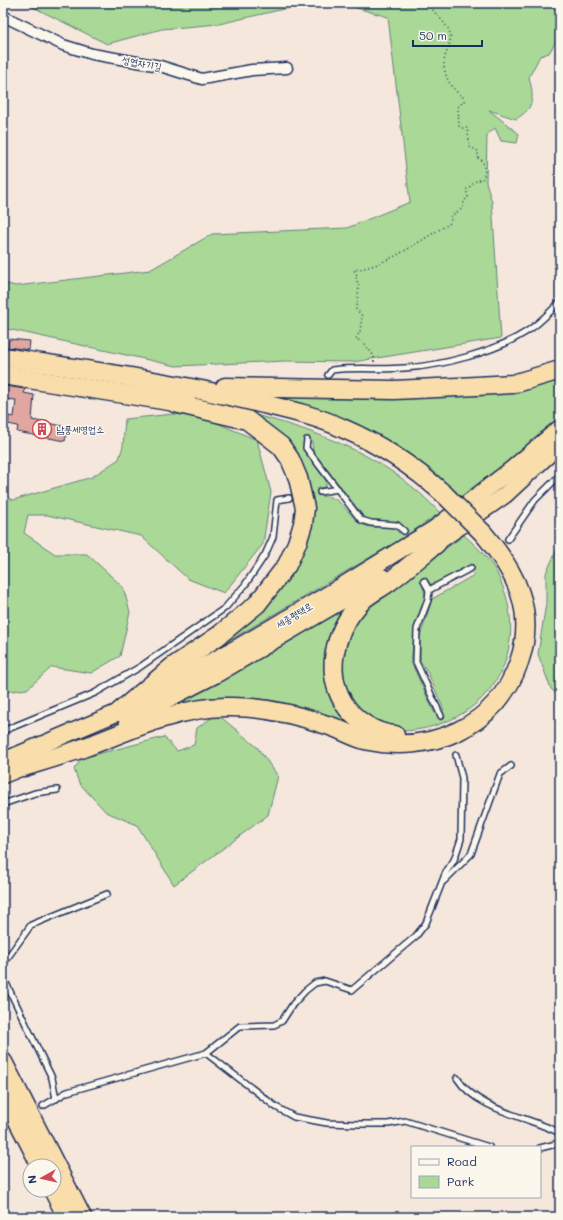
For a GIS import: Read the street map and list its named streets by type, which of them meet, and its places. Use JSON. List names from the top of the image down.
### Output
{
  "streets": {
    "highway": ["세종평택로"],
    "street": ["성엽자기길"]
  },
  "places": {
    "building": ["남풍세영업소"]
  },
  "legend": ["Road", "Park"],
  "scale_bar": "50 m",
  "north": "left"
}
